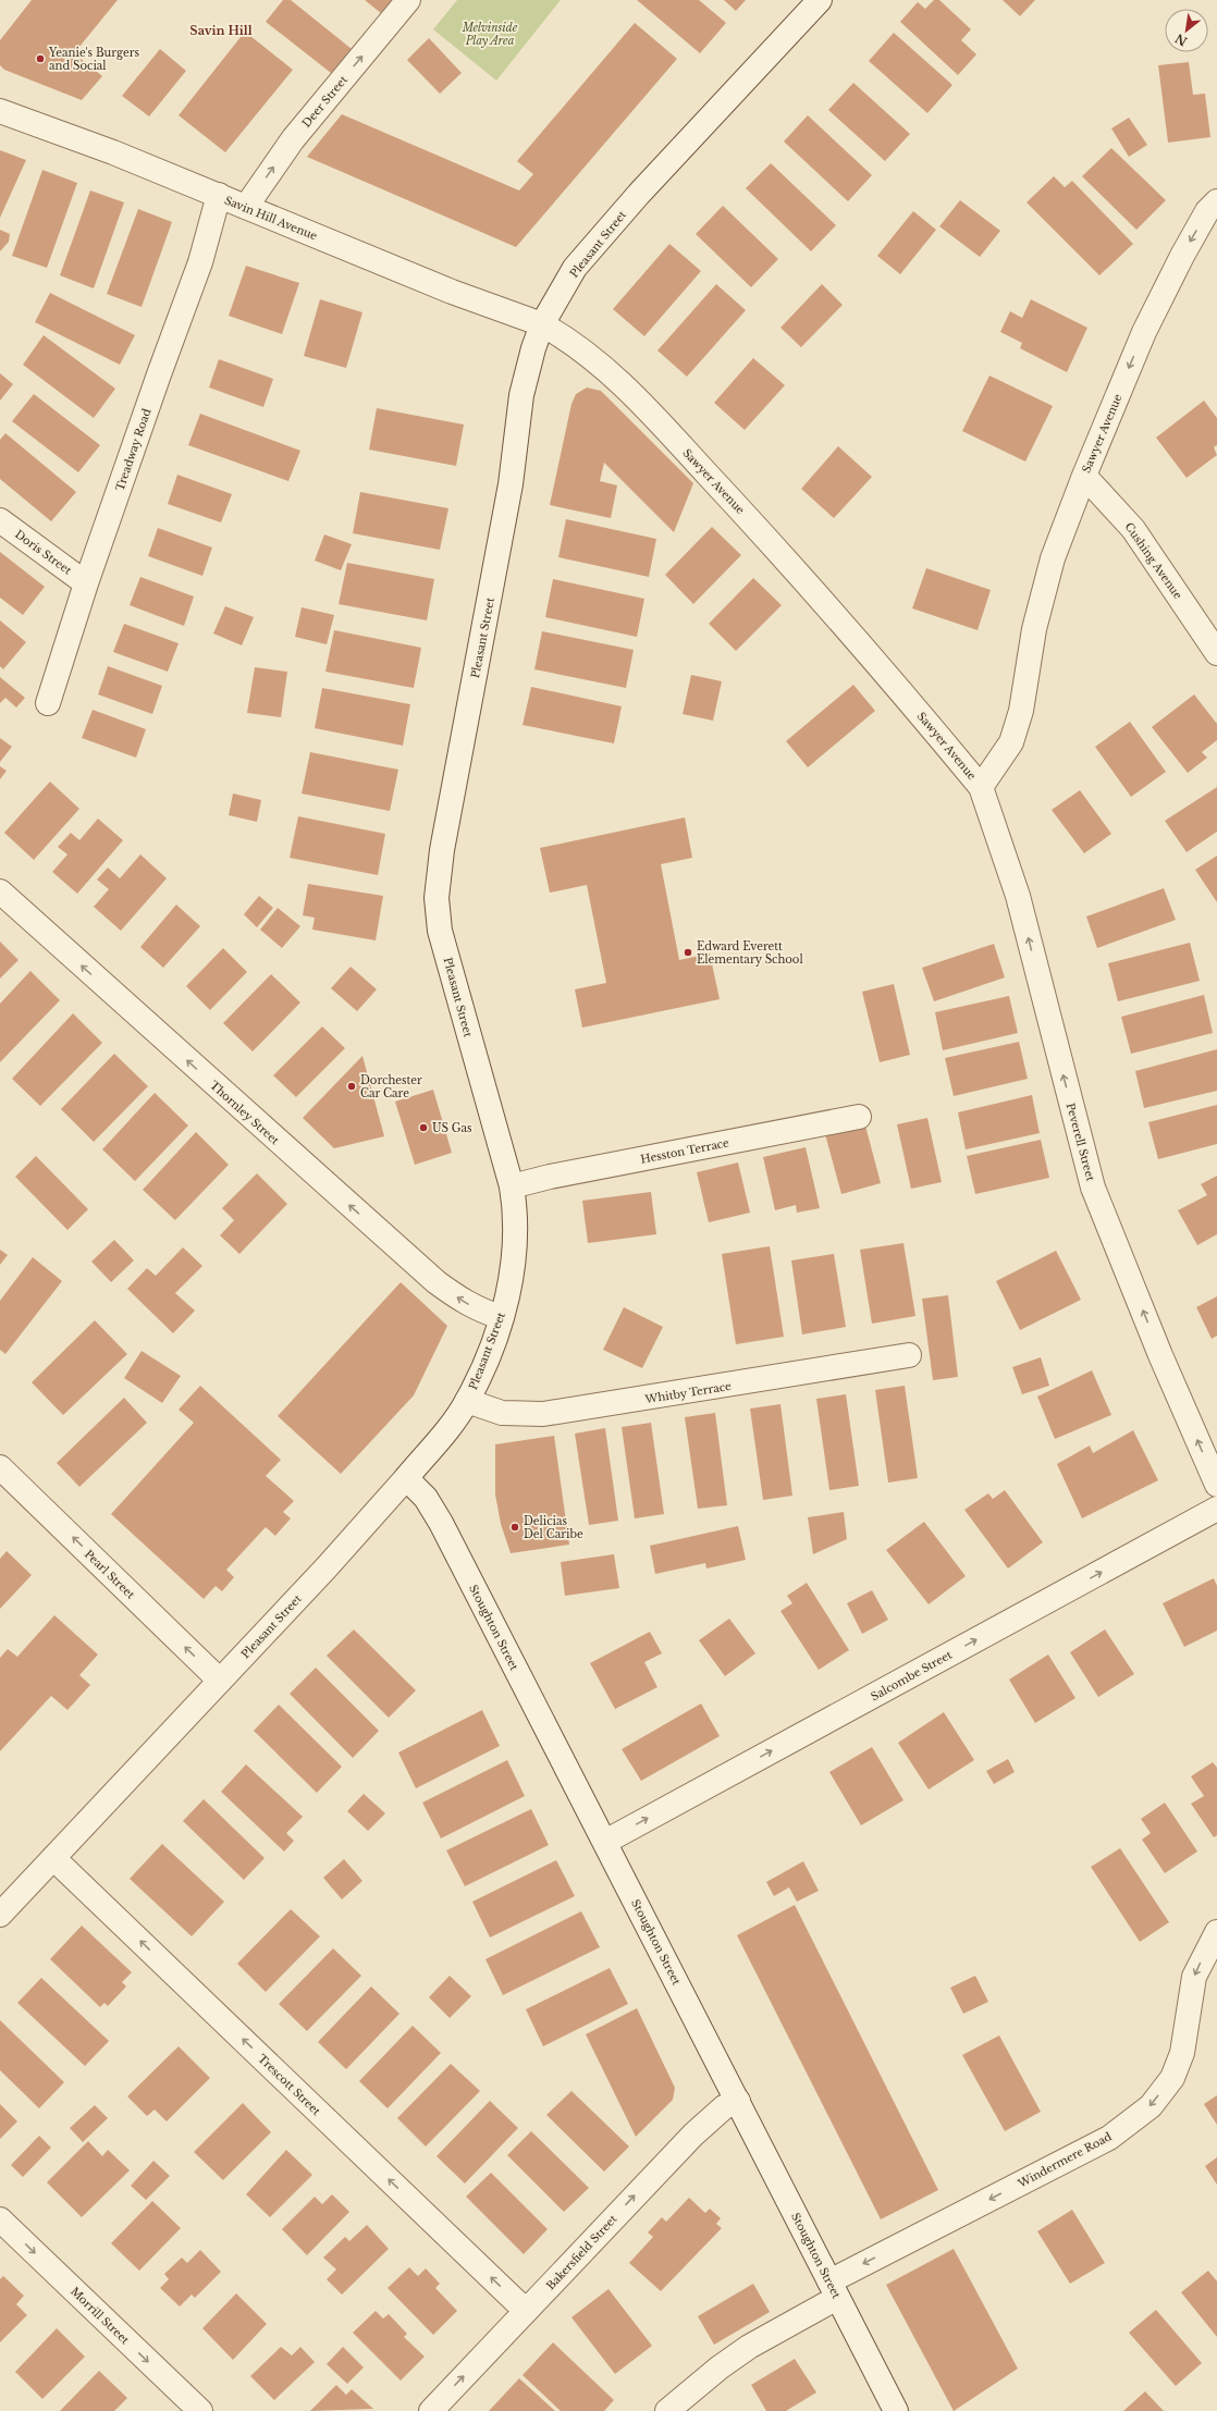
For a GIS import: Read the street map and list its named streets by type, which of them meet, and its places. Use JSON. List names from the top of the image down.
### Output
{
  "streets": {
    "street": [
      "Deer Street",
      "Savin Hill Avenue",
      "Pleasant Street",
      "Sawyer Avenue",
      "Treadway Road",
      "Doris Street",
      "Cushing Avenue",
      "Thornley Street",
      "Peverell Street",
      "Hesston Terrace",
      "Whitby Terrace",
      "Pearl Street",
      "Stoughton Street",
      "Salcombe Street",
      "Trescott Street",
      "Windermere Road",
      "Bakersfield Street",
      "Morrill Street"
    ]
  },
  "crossings": [
    ["Deer Street", "Savin Hill Avenue"],
    ["Savin Hill Avenue", "Pleasant Street"],
    ["Savin Hill Avenue", "Sawyer Avenue"],
    ["Savin Hill Avenue", "Treadway Road"],
    ["Pleasant Street", "Sawyer Avenue"],
    ["Pleasant Street", "Thornley Street"],
    ["Pleasant Street", "Hesston Terrace"],
    ["Pleasant Street", "Whitby Terrace"],
    ["Pleasant Street", "Pearl Street"],
    ["Pleasant Street", "Stoughton Street"],
    ["Pleasant Street", "Trescott Street"],
    ["Sawyer Avenue", "Cushing Avenue"],
    ["Sawyer Avenue", "Peverell Street"],
    ["Treadway Road", "Doris Street"],
    ["Stoughton Street", "Salcombe Street"],
    ["Stoughton Street", "Windermere Road"],
    ["Stoughton Street", "Bakersfield Street"],
    ["Trescott Street", "Bakersfield Street"]
  ],
  "one_way": [
    "Deer Street",
    "Thornley Street",
    "Peverell Street",
    "Pearl Street",
    "Salcombe Street",
    "Trescott Street",
    "Windermere Road",
    "Bakersfield Street",
    "Morrill Street"
  ],
  "districts": ["Savin Hill"],
  "parks": ["Melvinside Play Area"],
  "places": [
    "Yeanie's Burgers and Social",
    "Edward Everett Elementary School",
    "Dorchester Car Care",
    "US Gas",
    "Delicias Del Caribe"
  ],
  "north": "bottom left"
}
